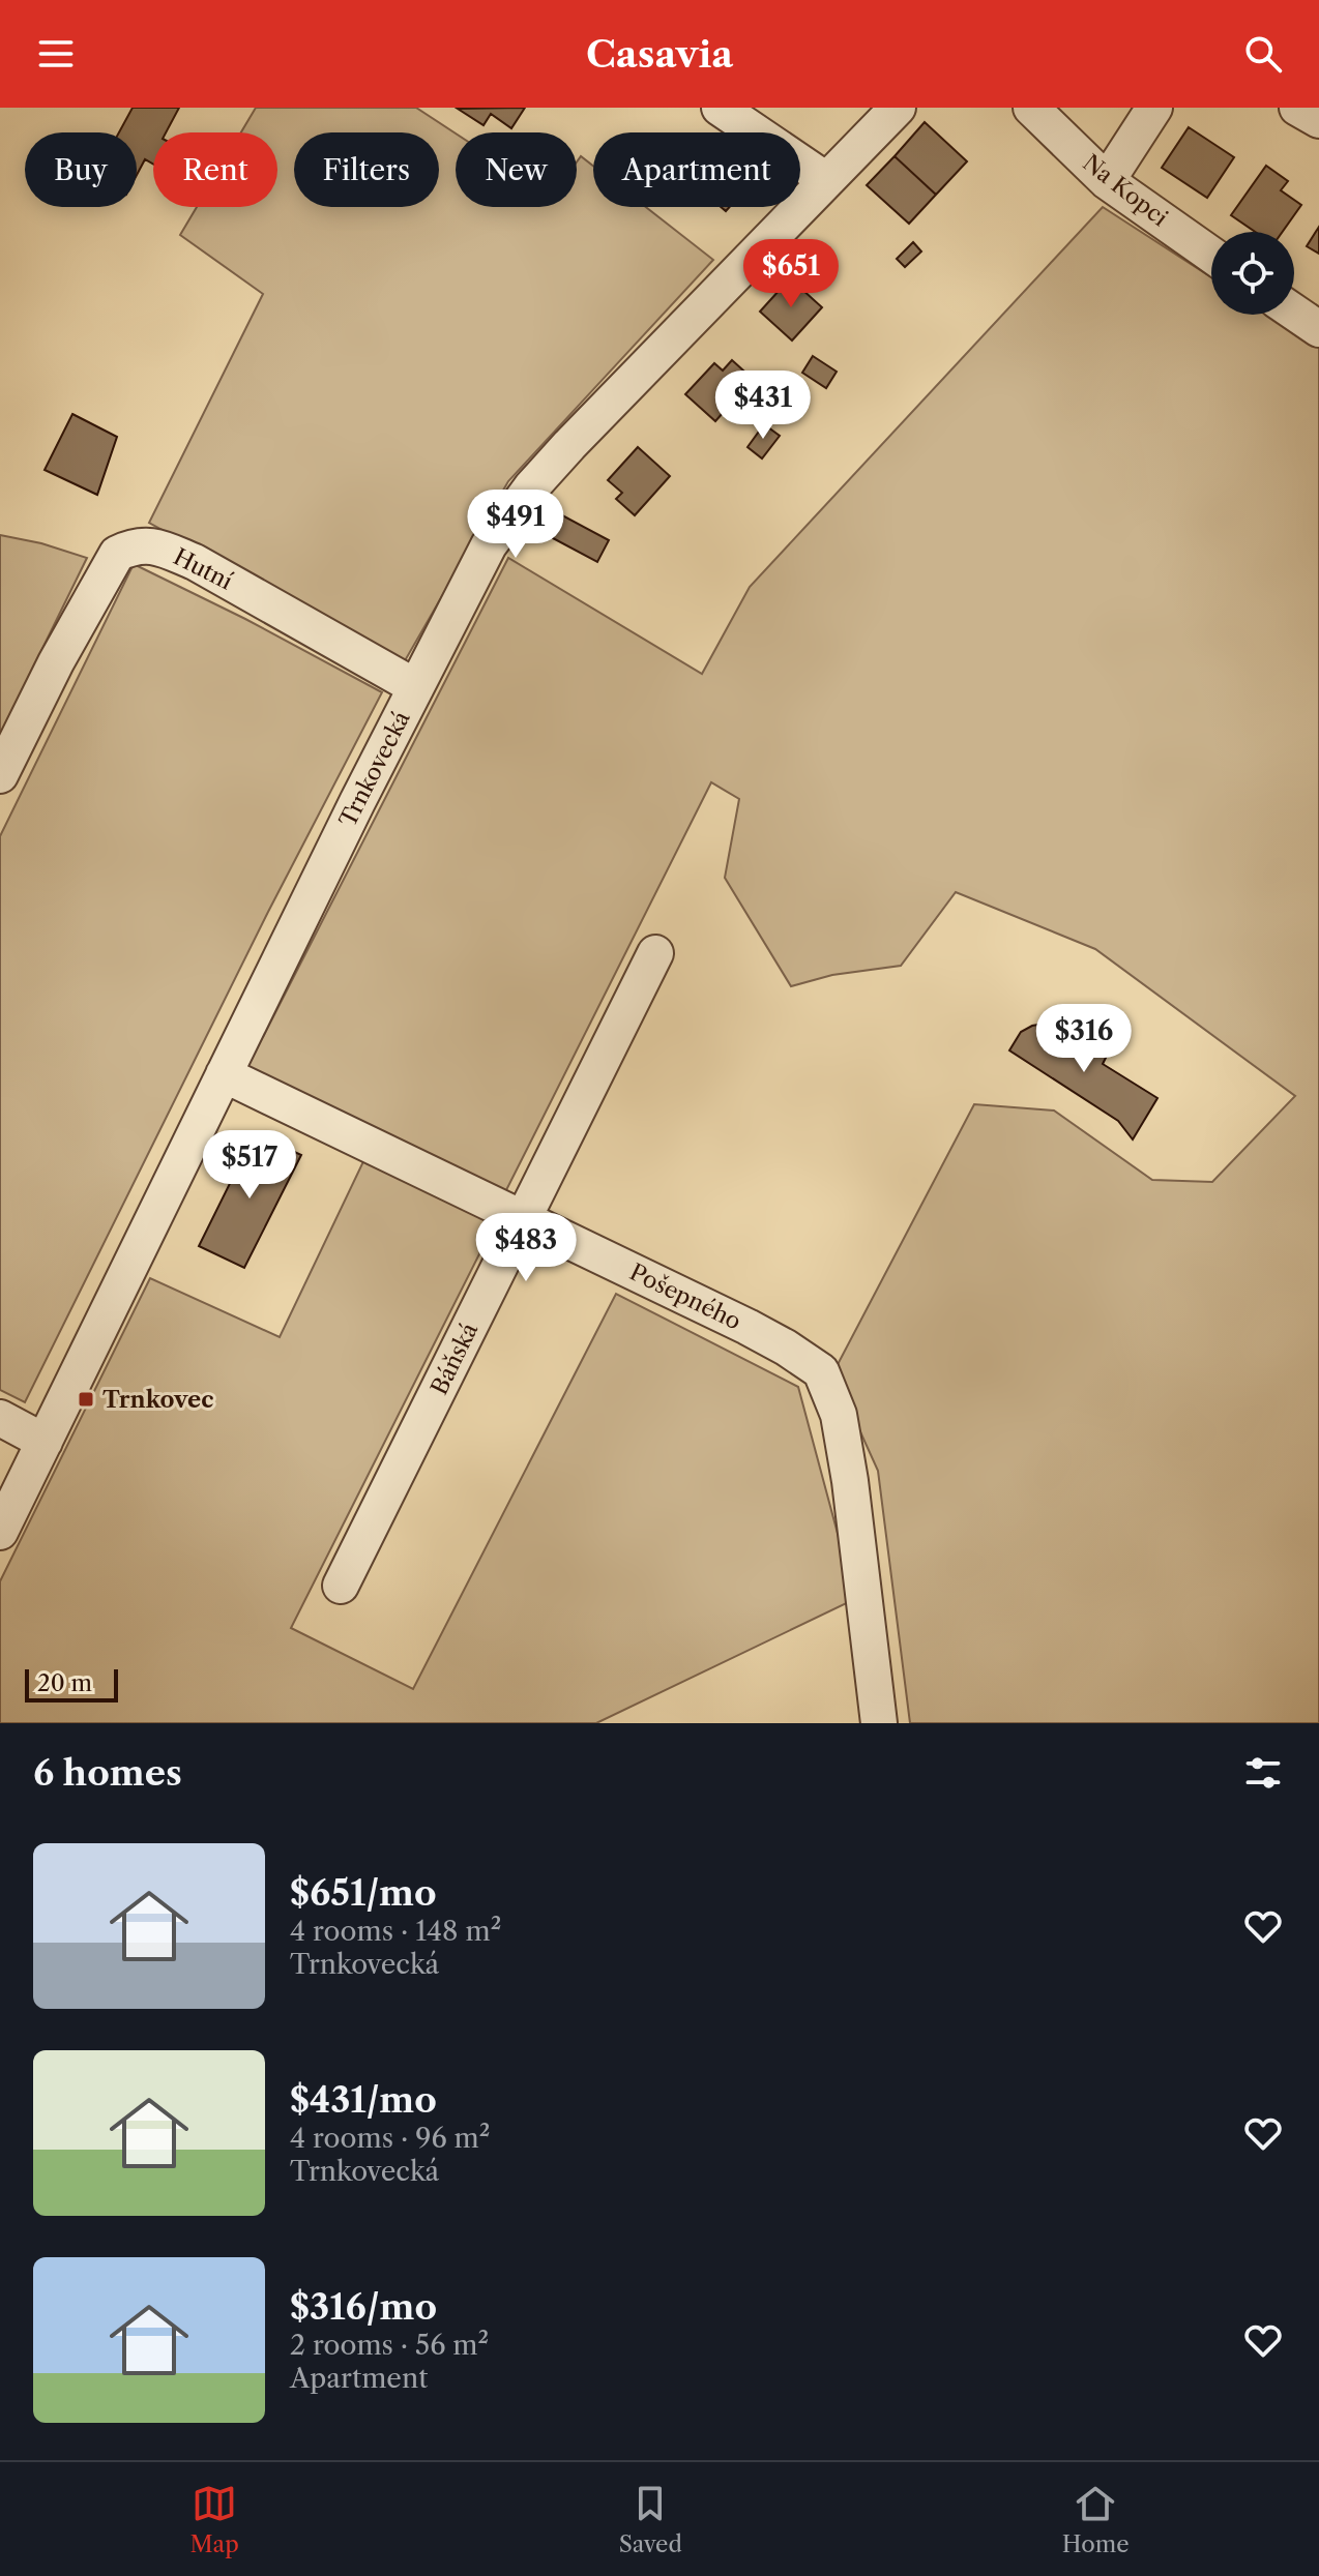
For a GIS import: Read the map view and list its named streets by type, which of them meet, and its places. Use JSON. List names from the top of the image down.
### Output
{
  "streets": {
    "street": [
      "Na Kopci",
      "Hutní",
      "Trnkovecká",
      "Pošepného",
      "Báňská"
    ]
  },
  "crossings": [
    ["Hutní", "Trnkovecká"],
    ["Trnkovecká", "Pošepného"],
    ["Pošepného", "Báňská"]
  ],
  "places": {
    "transit": ["Trnkovec"]
  },
  "scale_bar": "20 m",
  "page": {
    "header": "Casavia",
    "chip": [
      "Buy",
      "Rent",
      "Filters",
      "New",
      "Apartment"
    ],
    "price": [
      "$651",
      "$431",
      "$491",
      "$316",
      "$517",
      "$483"
    ],
    "scale": "20 m",
    "heading": "6 homes",
    "list": [
      {
        "name": "$651/mo",
        "note": "4 rooms · 148 m² · Trnkovecká"
      },
      {
        "name": "$431/mo",
        "note": "4 rooms · 96 m² · Trnkovecká"
      },
      {
        "name": "$316/mo",
        "note": "2 rooms · 56 m² · Apartment"
      }
    ],
    "tabs": ["Map", "Saved", "Home"]
  }
}
